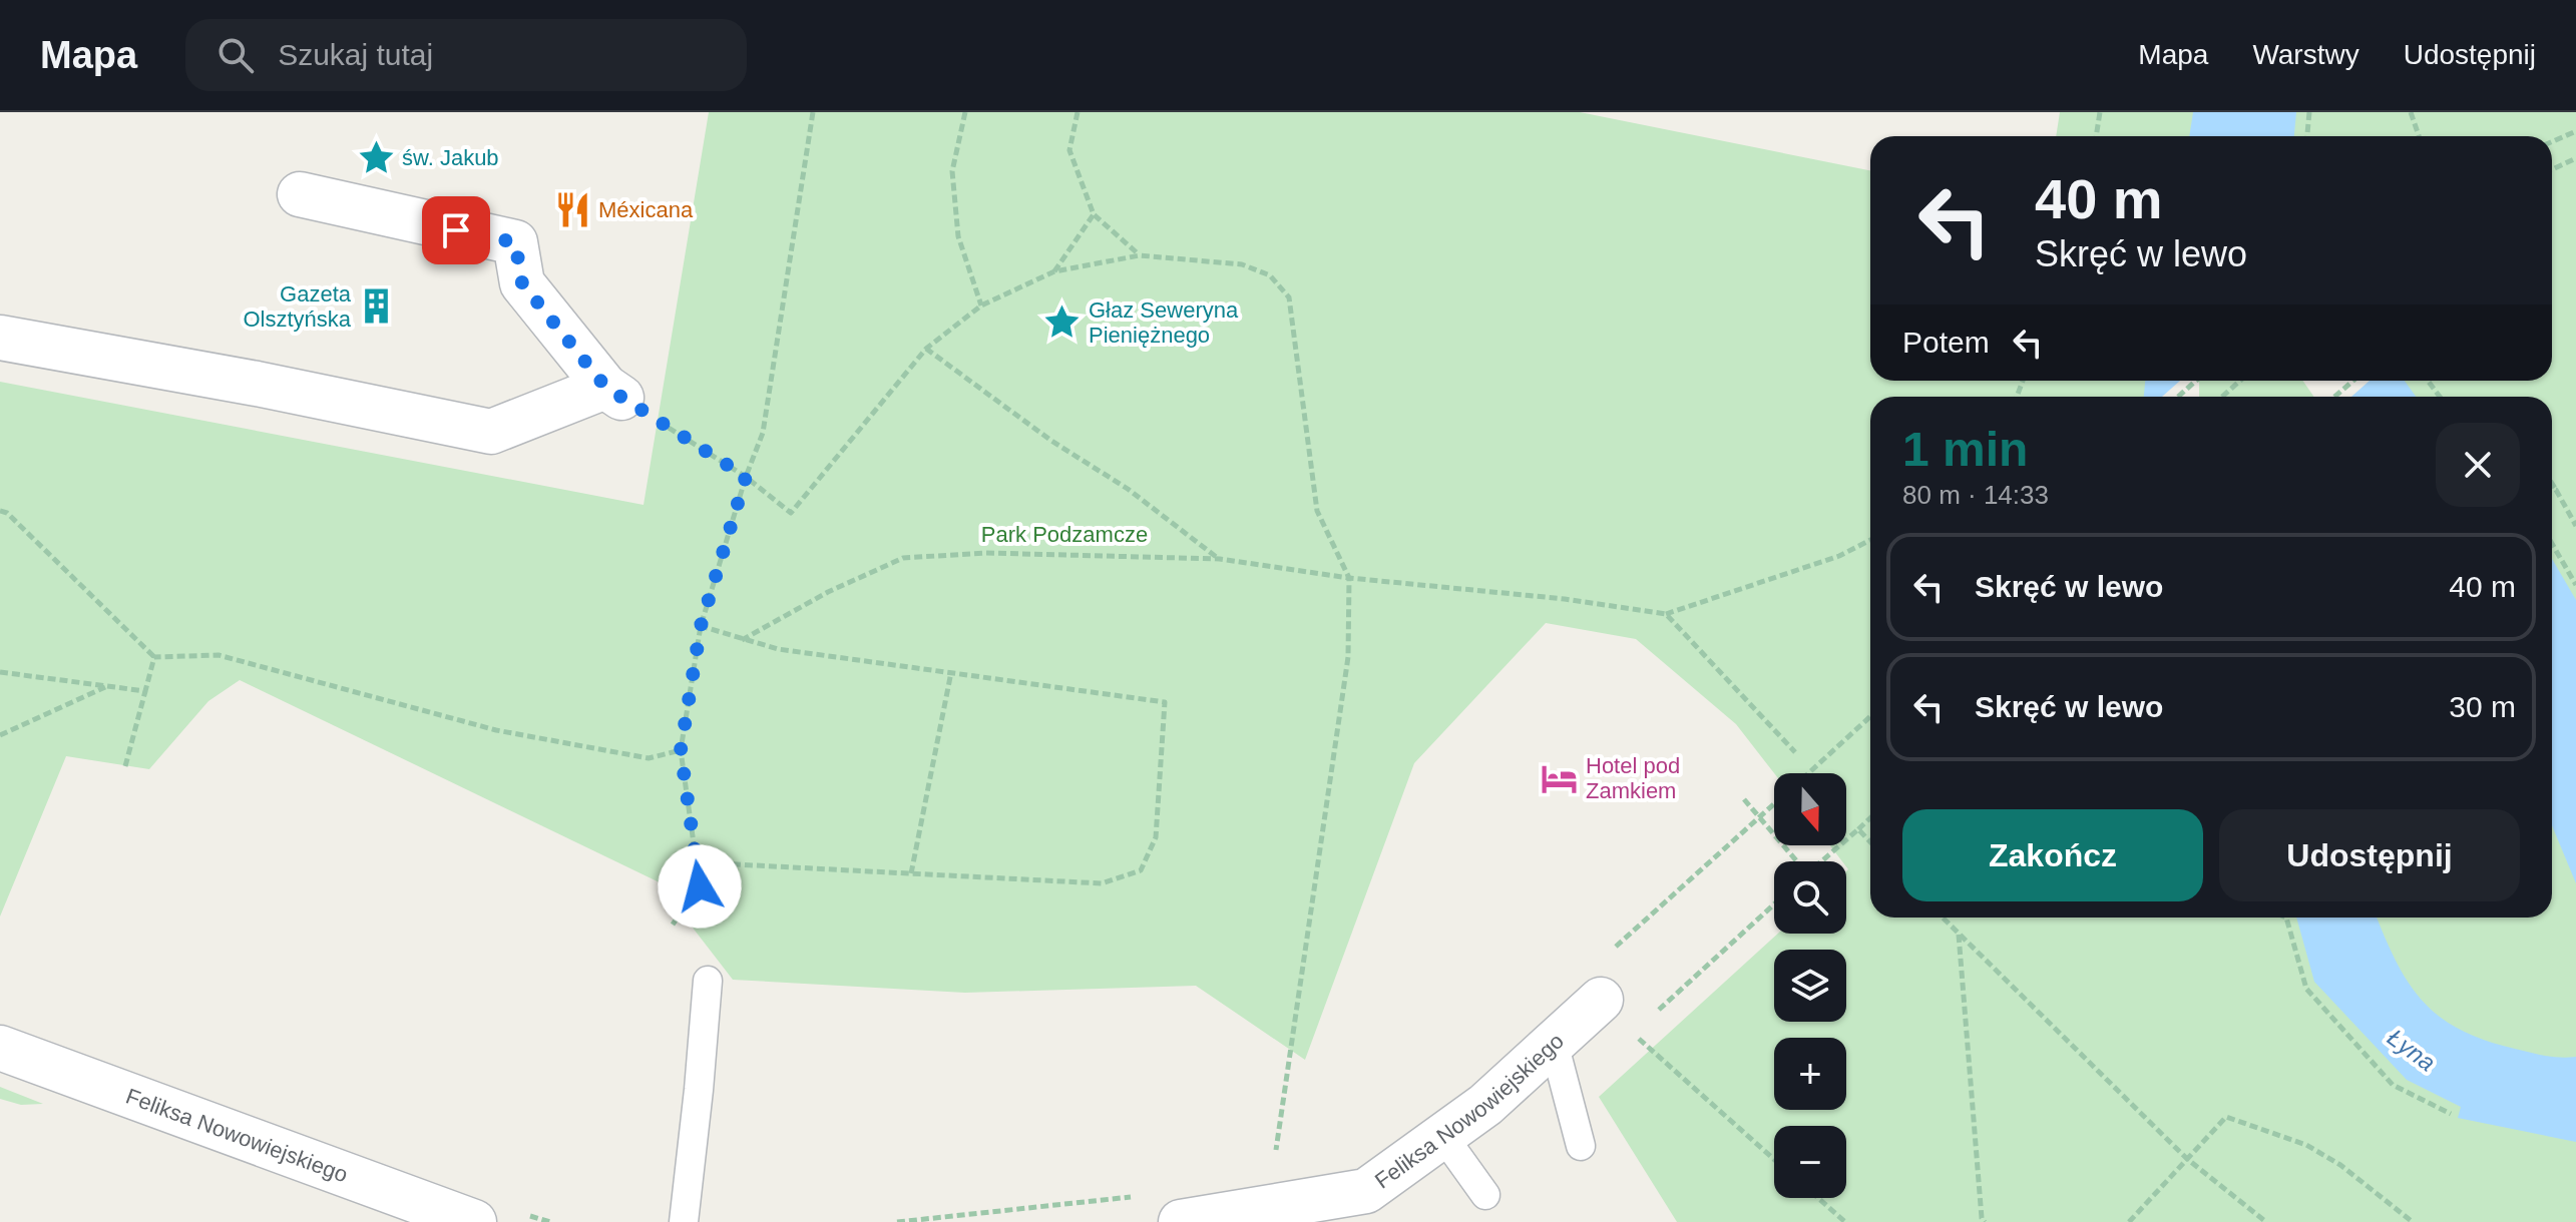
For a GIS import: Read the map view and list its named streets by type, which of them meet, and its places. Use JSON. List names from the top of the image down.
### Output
{
  "streets": {
    "street": ["Feliksa Nowowiejskiego"]
  },
  "water": ["Łyna"],
  "parks": ["Park Podzamcze"],
  "places": {
    "place": ["św. Jakub", "Głaz Seweryna Pieniężnego"],
    "restaurant": ["Méxicana"],
    "building": ["Gazeta Olsztyńska"],
    "hotel": ["Hotel pod Zamkiem"]
  },
  "north": "bottom",
  "page": {
    "header": "Mapa",
    "search": "Szukaj tutaj",
    "nav": ["Mapa", "Warstwy", "Udostępnij"],
    "turn": ["40 m", "Skręć w lewo"],
    "then": "Potem",
    "heading": ["1 min", "80 m · 14:33"],
    "list": [
      {
        "name": "Skręć w lewo",
        "value": "40 m"
      },
      {
        "name": "Skręć w lewo",
        "value": "30 m"
      }
    ],
    "map_buttons": ["+", "−"],
    "buttons": ["Zakończ", "Udostępnij"]
  }
}
